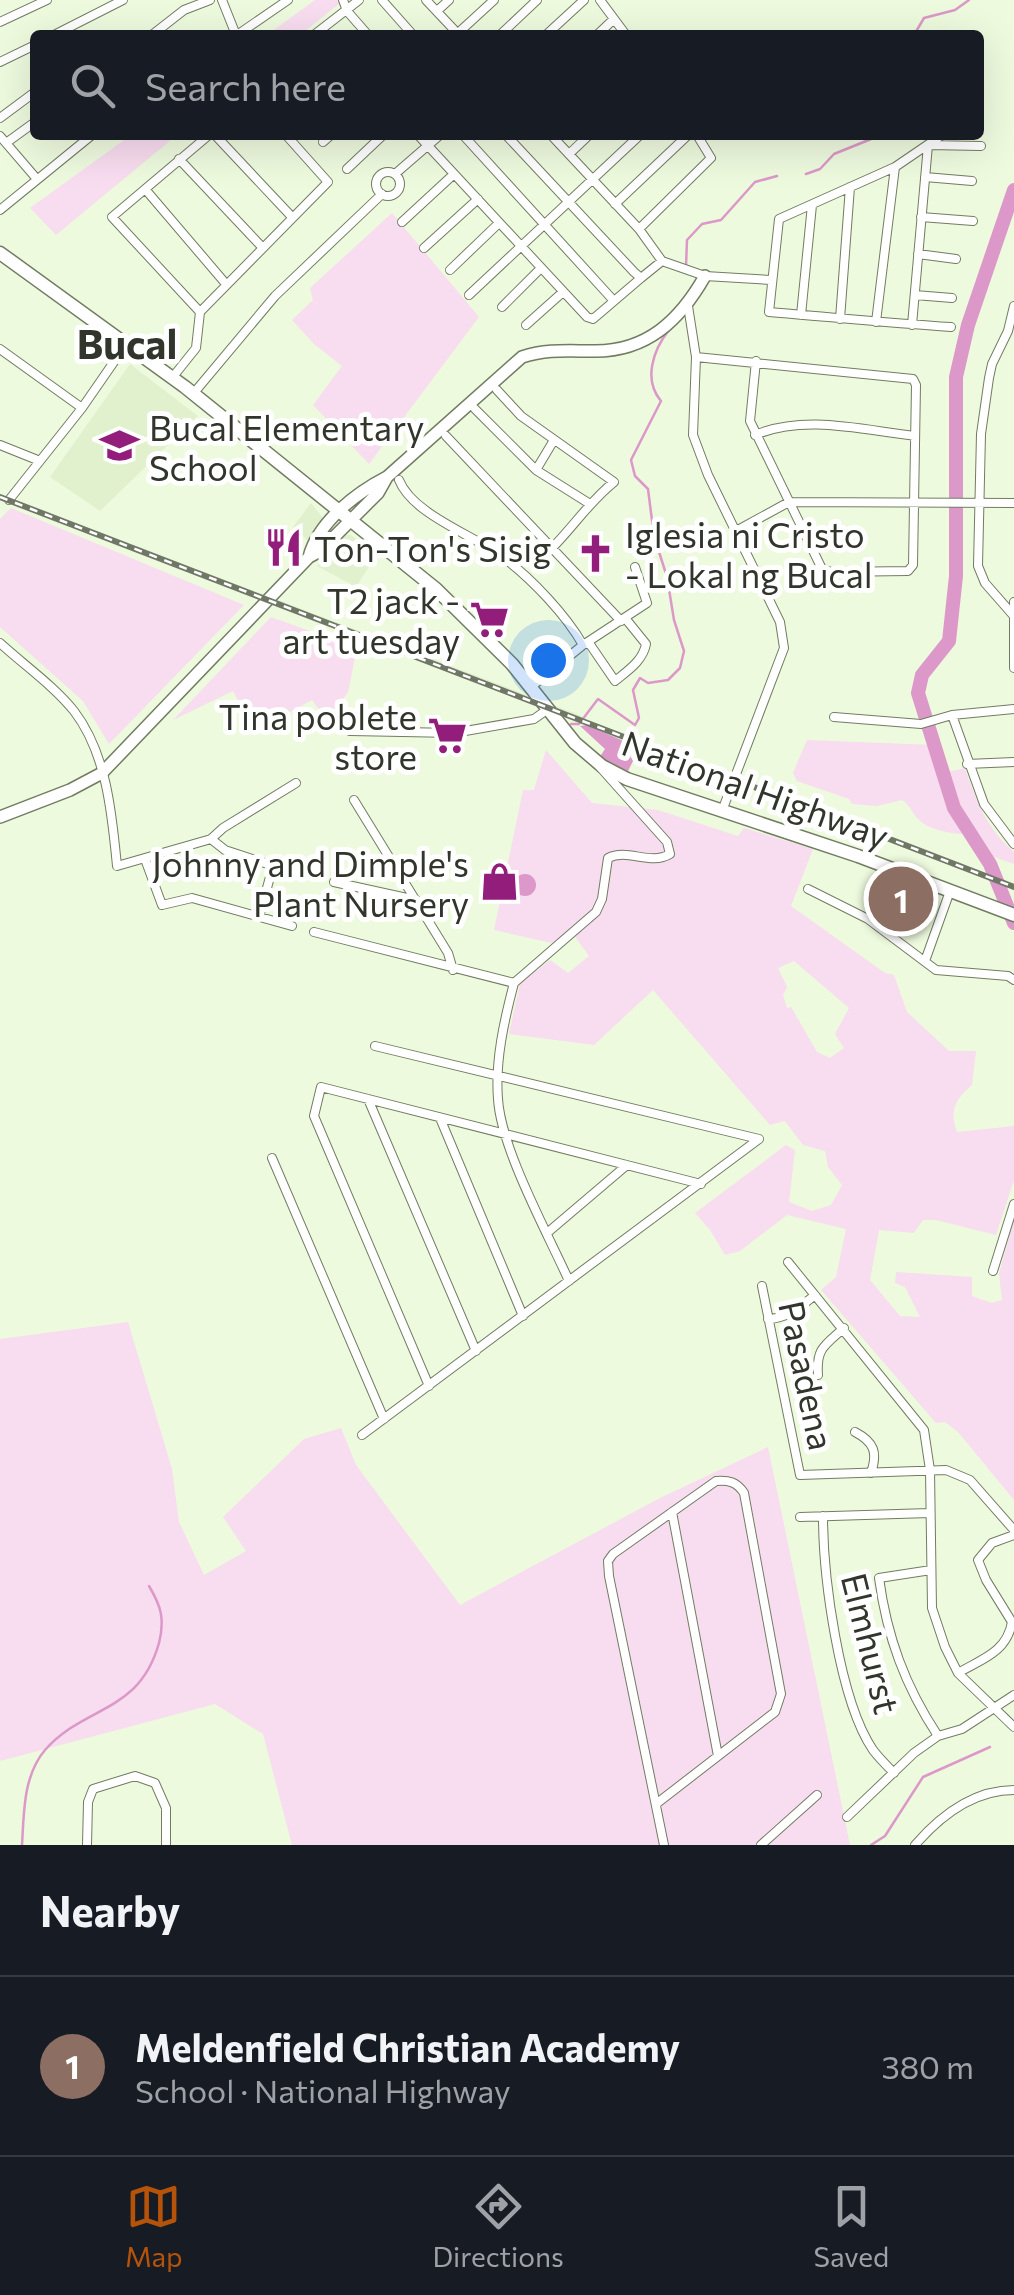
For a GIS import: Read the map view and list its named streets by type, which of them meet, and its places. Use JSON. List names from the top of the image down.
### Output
{
  "streets": {
    "main road": ["National Highway"],
    "street": ["Pasadena", "Elmhurst"]
  },
  "districts": ["Bucal"],
  "places": {
    "school or university": ["Bucal Elementary School"],
    "restaurant": ["Ton-Ton's Sisig"],
    "church": ["Iglesia ni Cristo - Lokal ng Bucal"],
    "supermarket": ["T2 jack - art tuesday", "Tina poblete store"],
    "shop": ["Johnny and Dimple's Plant Nursery"]
  },
  "page": {
    "search": "Search here",
    "pins": "1",
    "heading": "Nearby",
    "list": [
      {
        "mark": "1",
        "name": "Meldenfield Christian Academy",
        "note": "School · National Highway",
        "value": "380 m"
      }
    ],
    "nav": ["Map", "Directions", "Saved"]
  }
}
